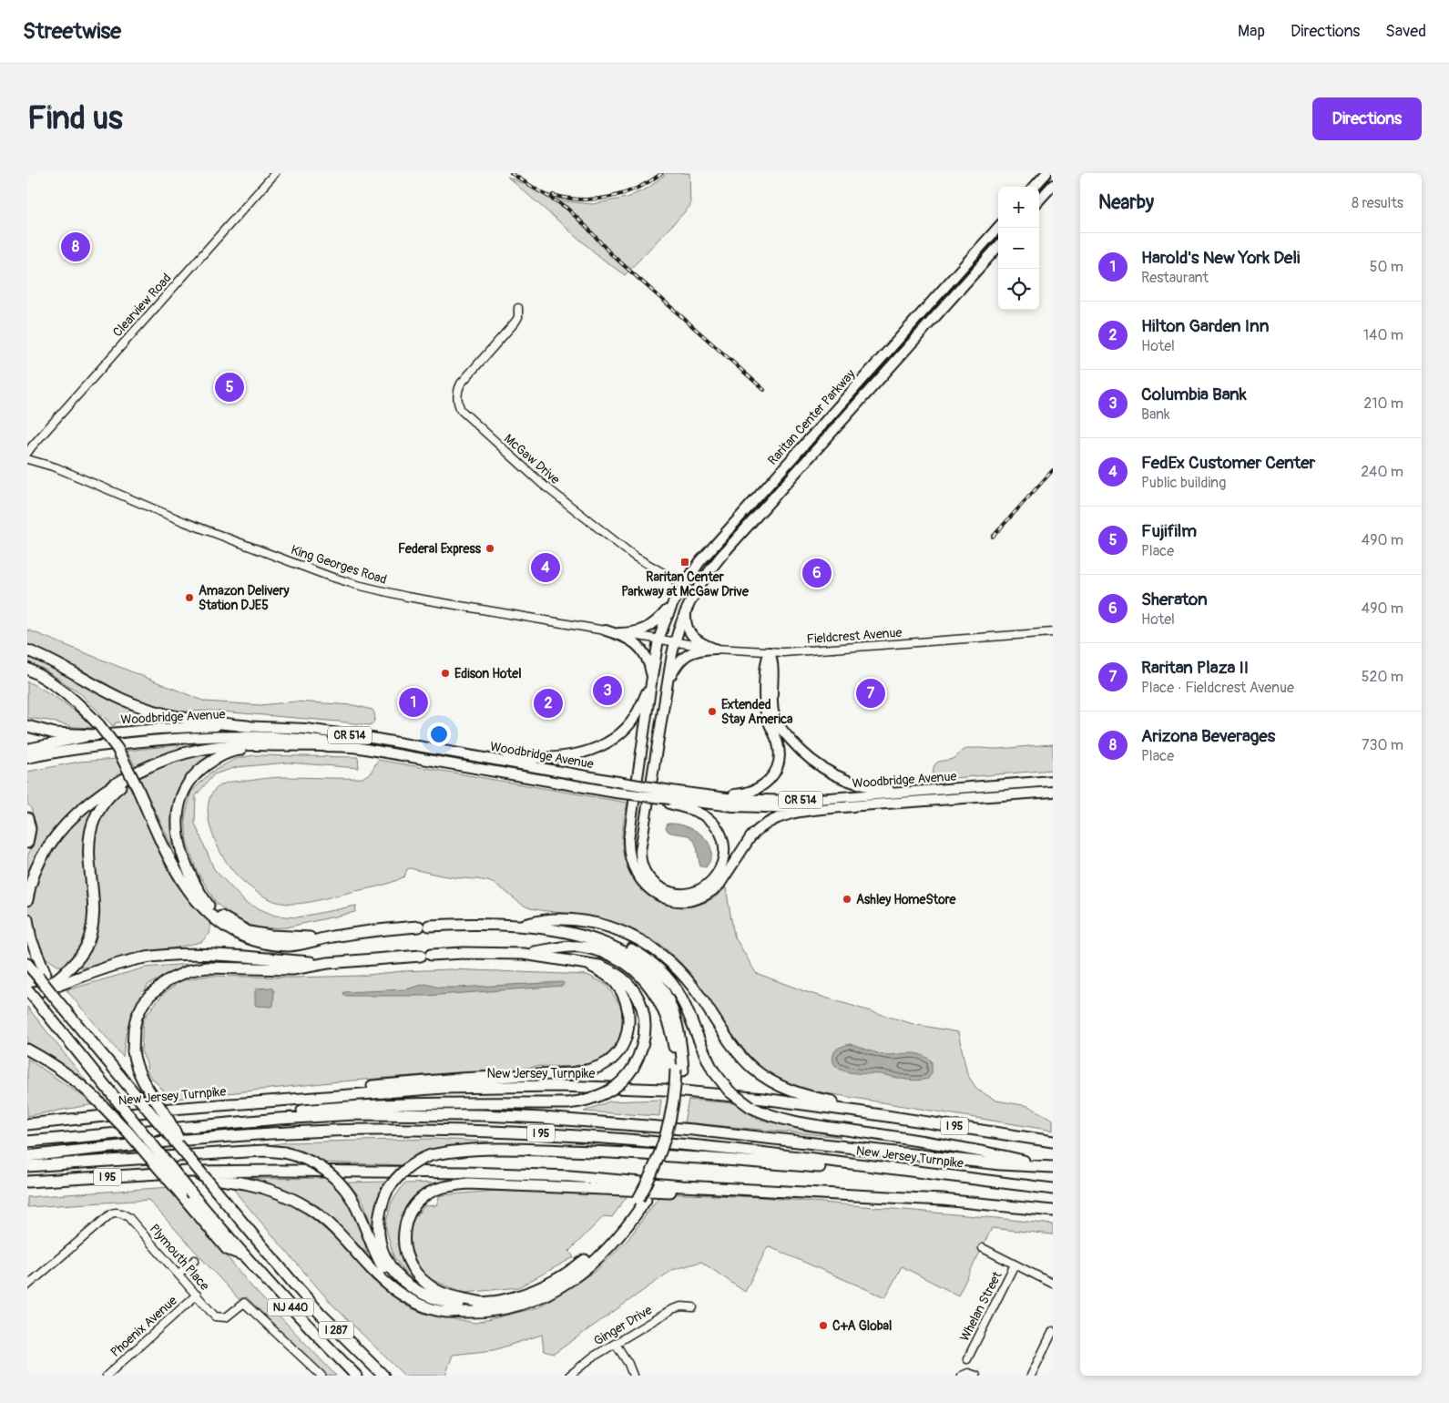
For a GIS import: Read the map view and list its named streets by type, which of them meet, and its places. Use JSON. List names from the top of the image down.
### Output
{
  "streets": {
    "highway": [
      "New Jersey Turnpike",
      "I 95",
      "NJ 440",
      "I 287"
    ],
    "main road": ["Raritan Center Parkway", "Woodbridge Avenue", "CR 514"],
    "street": [
      "Clearview Road",
      "McGaw Drive",
      "King Georges Road",
      "Fieldcrest Avenue",
      "Plymouth Place",
      "Whelan Street",
      "Ginger Drive",
      "Phoenix Avenue"
    ]
  },
  "crossings": [
    ["Raritan Center Parkway", "McGaw Drive"],
    ["Raritan Center Parkway", "King Georges Road"],
    ["Raritan Center Parkway", "Fieldcrest Avenue"],
    ["King Georges Road", "Fieldcrest Avenue"],
    ["Plymouth Place", "Phoenix Avenue"]
  ],
  "places": {
    "other": [
      "Federal Express",
      "Amazon Delivery Station DJE5",
      "Edison Hotel",
      "Extended Stay America",
      "Ashley HomeStore",
      "C+A Global"
    ],
    "transit": ["Raritan Center Parkway at McGaw Drive"]
  },
  "page": {
    "header": "Streetwise",
    "nav": ["Map", "Directions", "Saved"],
    "buttons": "Directions",
    "title": "Find us",
    "heading": ["Nearby", "8 results"],
    "map_buttons": ["+", "−"],
    "pins": [
      "8",
      "5",
      "4",
      "6",
      "3",
      "7",
      "1",
      "2"
    ],
    "list": [
      {
        "mark": "1",
        "name": "Harold's New York Deli",
        "note": "Restaurant",
        "value": "50 m"
      },
      {
        "mark": "2",
        "name": "Hilton Garden Inn",
        "note": "Hotel",
        "value": "140 m"
      },
      {
        "mark": "3",
        "name": "Columbia Bank",
        "note": "Bank",
        "value": "210 m"
      },
      {
        "mark": "4",
        "name": "FedEx Customer Center",
        "note": "Public building",
        "value": "240 m"
      },
      {
        "mark": "5",
        "name": "Fujifilm",
        "note": "Place",
        "value": "490 m"
      },
      {
        "mark": "6",
        "name": "Sheraton",
        "note": "Hotel",
        "value": "490 m"
      },
      {
        "mark": "7",
        "name": "Raritan Plaza II",
        "note": "Place · Fieldcrest Avenue",
        "value": "520 m"
      },
      {
        "mark": "8",
        "name": "Arizona Beverages",
        "note": "Place",
        "value": "730 m"
      }
    ]
  }
}
